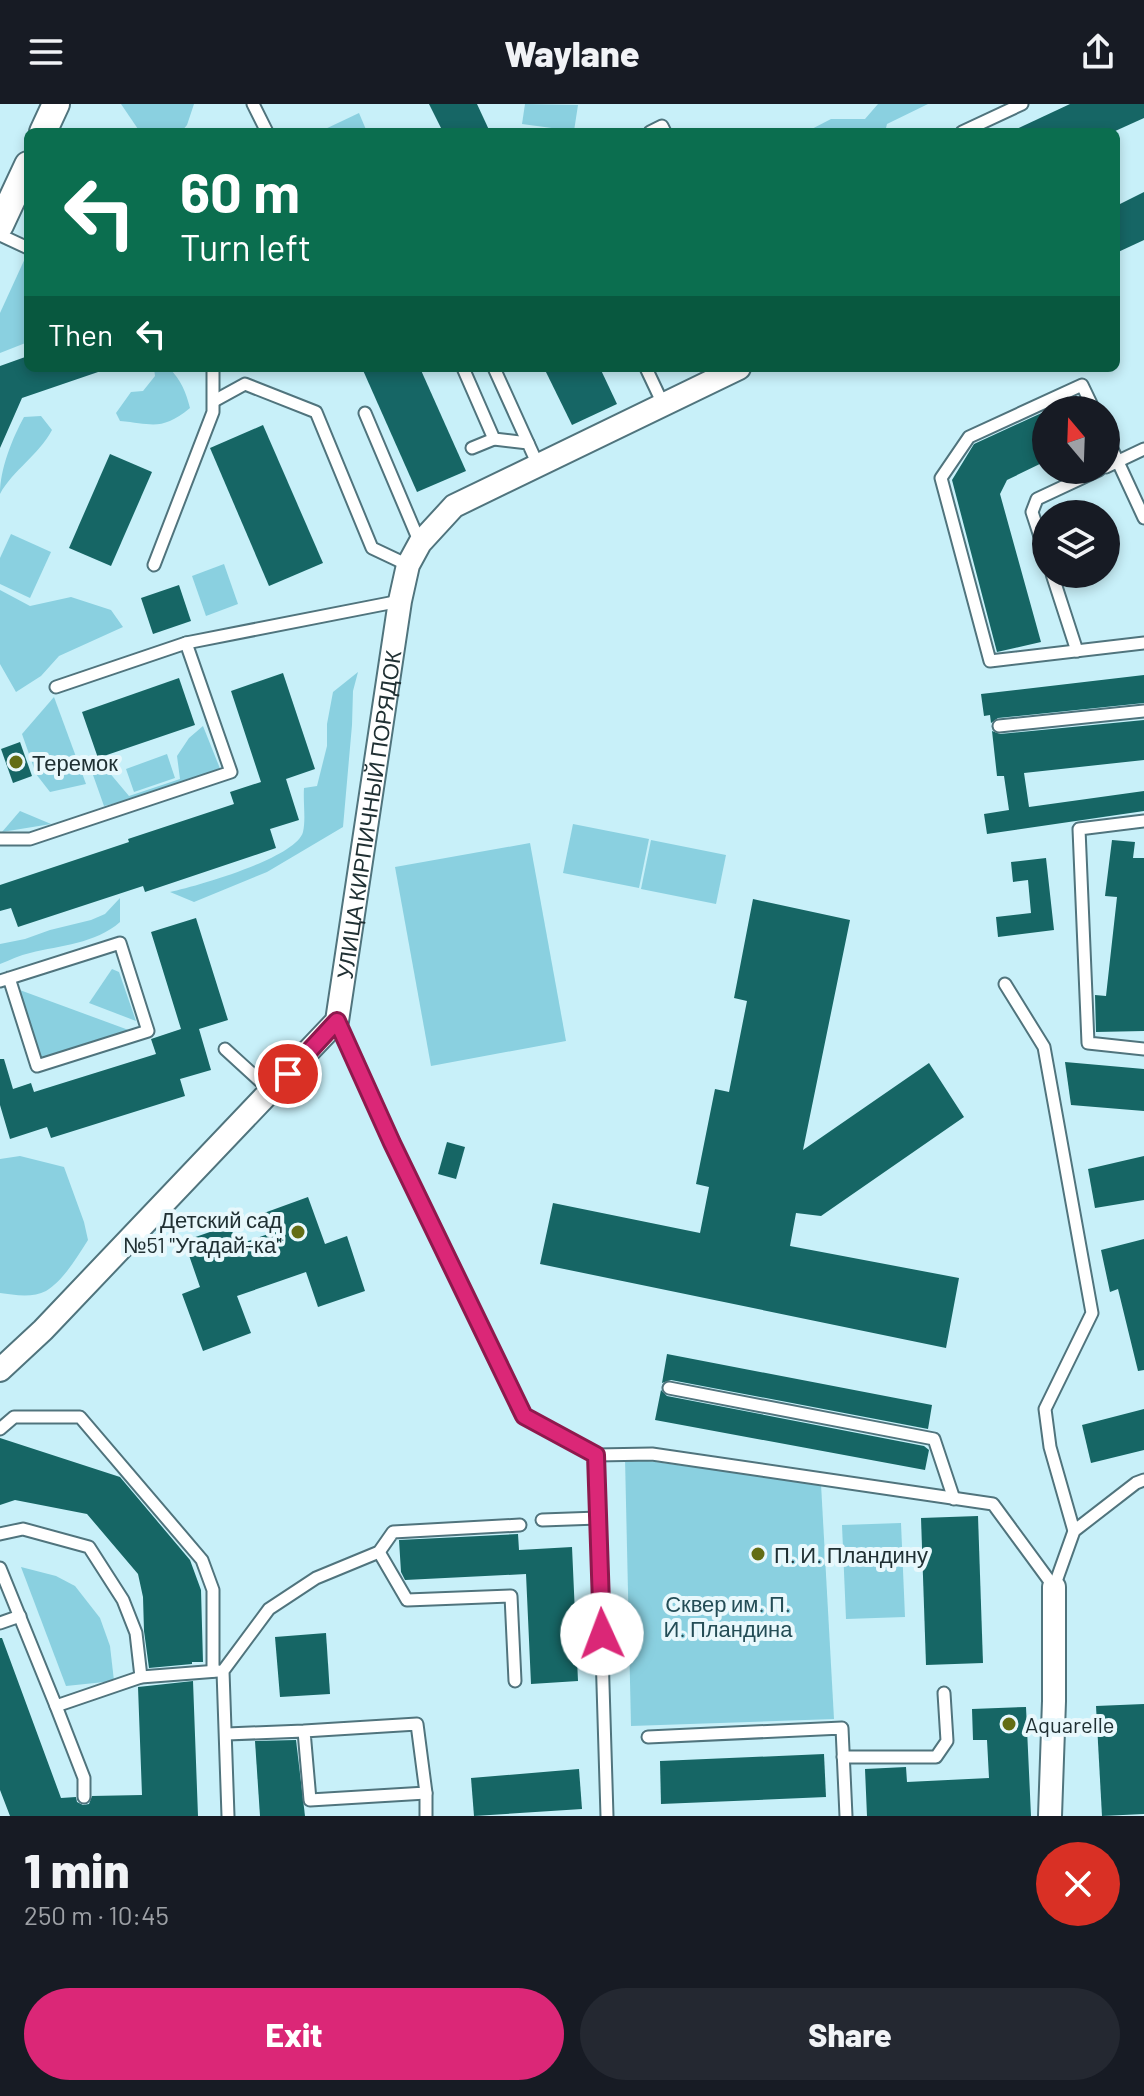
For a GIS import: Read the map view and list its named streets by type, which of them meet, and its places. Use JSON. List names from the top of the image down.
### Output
{
  "streets": {
    "street": ["УЛИЦА КИРПИЧНЫЙ ПОРЯДОК"]
  },
  "parks": ["Сквер им. П. И. Пландина"],
  "places": [
    "Теремок",
    "Детский сад №51 \"Угадай-ка\"",
    "П. И. Пландину",
    "Aquarelle"
  ],
  "north": "top",
  "page": {
    "header": "Waylane",
    "turn": ["60 m", "Turn left"],
    "then": "Then",
    "heading": ["1 min", "250 m · 10:45"],
    "buttons": ["Exit", "Share"]
  }
}
